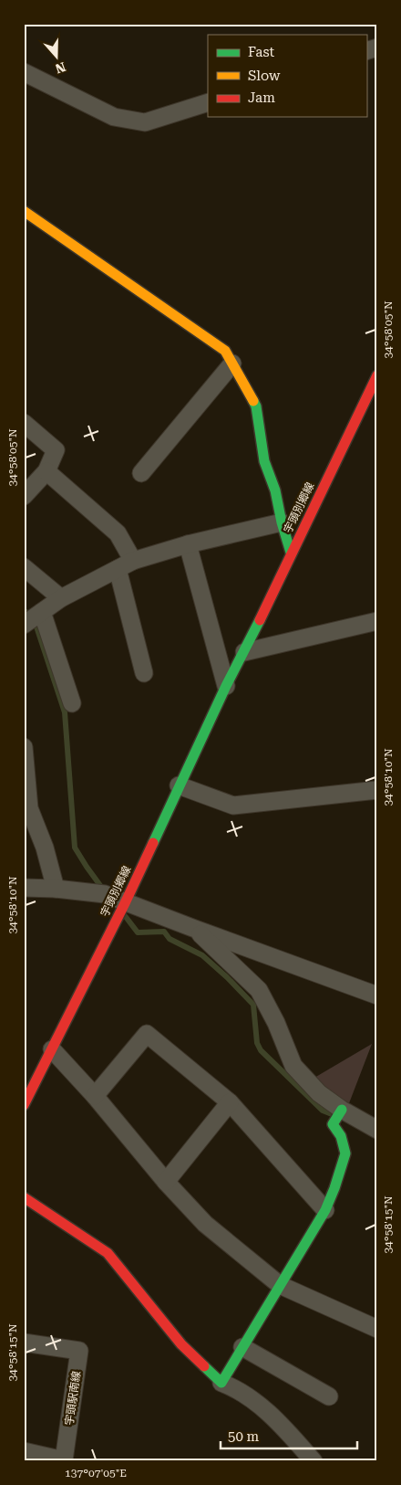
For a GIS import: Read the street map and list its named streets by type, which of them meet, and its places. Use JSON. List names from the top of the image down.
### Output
{
  "streets": {
    "street": ["宇頭別郷線", "宇頭駅南線"]
  },
  "legend": ["Fast", "Slow", "Jam"],
  "scale_bar": "50 m",
  "north": "bottom",
  "coordinates": [
    "34°58'05\"N",
    "34°58'10\"N",
    "34°58'15\"N",
    "137°07'05\"E"
  ]
}
